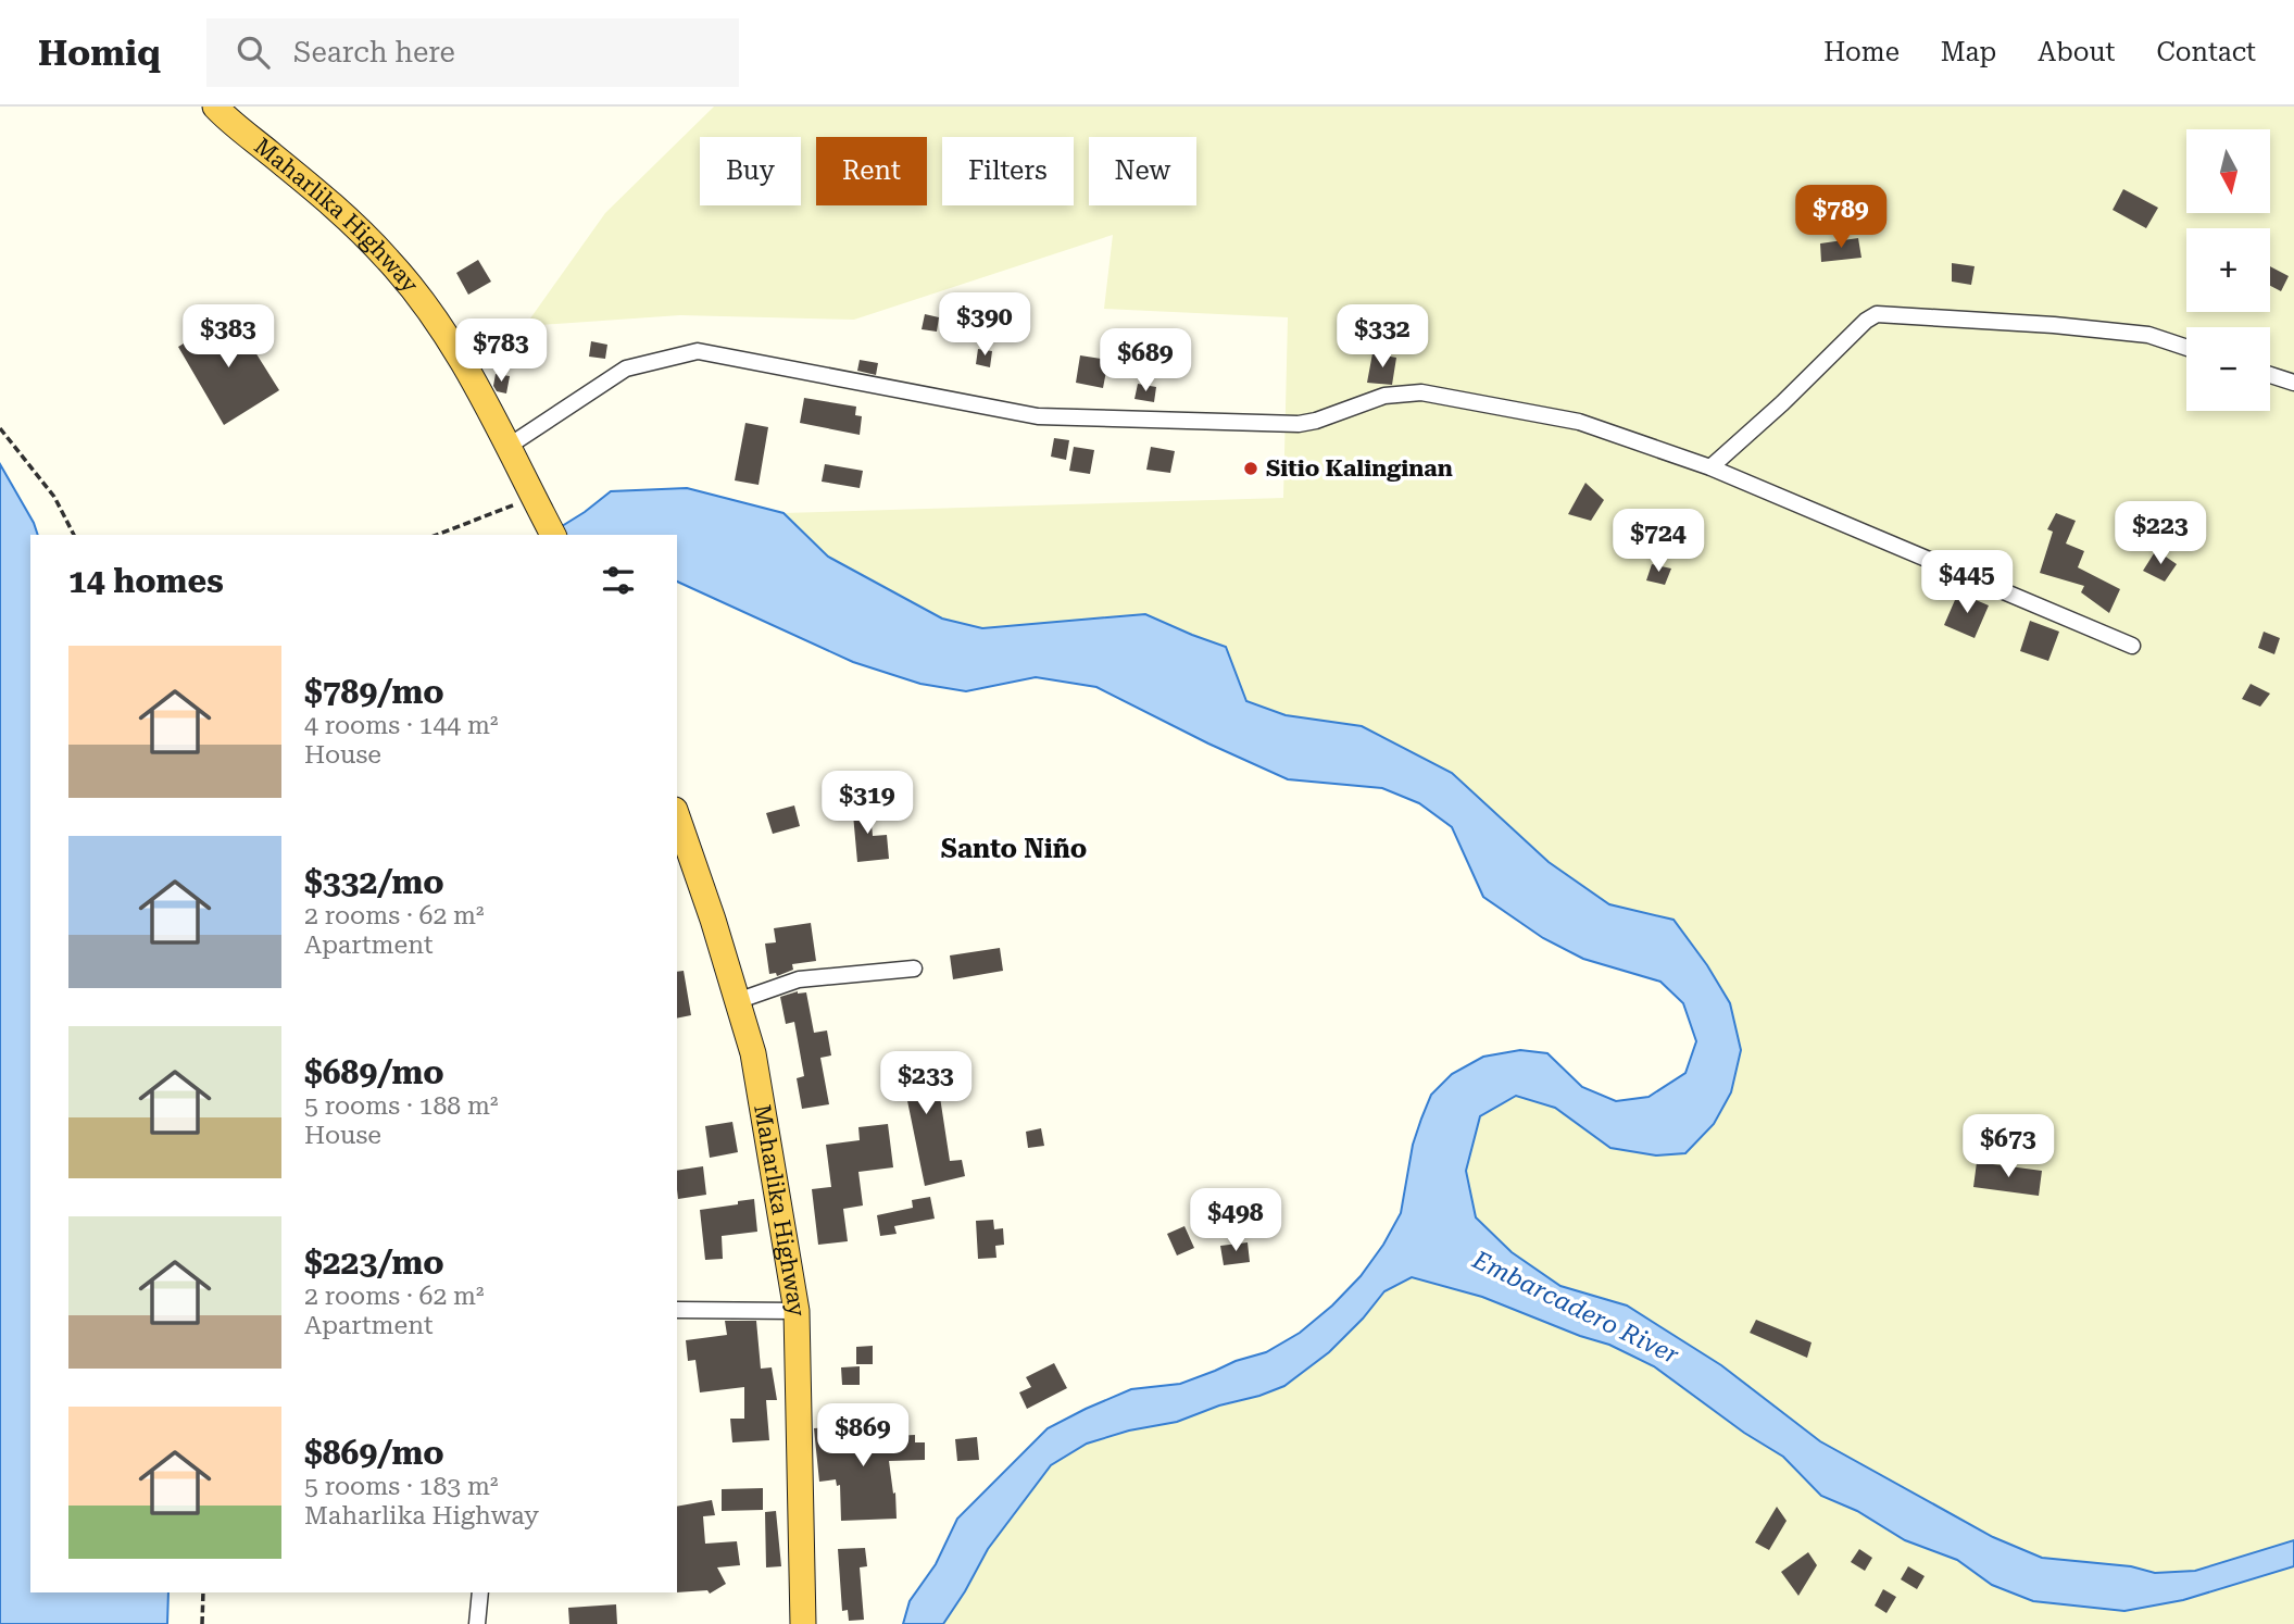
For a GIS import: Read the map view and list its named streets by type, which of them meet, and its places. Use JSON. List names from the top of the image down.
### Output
{
  "streets": {
    "highway": ["Maharlika Highway"]
  },
  "districts": ["Santo Niño"],
  "water": ["Embarcadero River"],
  "places": ["Sitio Kalinginan"],
  "north": "bottom",
  "page": {
    "header": "Homiq",
    "search": "Search here",
    "nav": [
      "Home",
      "Map",
      "About",
      "Contact"
    ],
    "map_buttons": ["+", "−"],
    "chip": [
      "Buy",
      "Rent",
      "Filters",
      "New"
    ],
    "price": [
      "$789",
      "$390",
      "$383",
      "$332",
      "$783",
      "$689",
      "$223",
      "$724",
      "$445",
      "$319",
      "$233",
      "$673",
      "$498",
      "$869"
    ],
    "heading": "14 homes",
    "list": [
      {
        "name": "$789/mo",
        "note": "4 rooms · 144 m² · House"
      },
      {
        "name": "$332/mo",
        "note": "2 rooms · 62 m² · Apartment"
      },
      {
        "name": "$689/mo",
        "note": "5 rooms · 188 m² · House"
      },
      {
        "name": "$223/mo",
        "note": "2 rooms · 62 m² · Apartment"
      },
      {
        "name": "$869/mo",
        "note": "5 rooms · 183 m² · Maharlika Highway"
      }
    ]
  }
}
